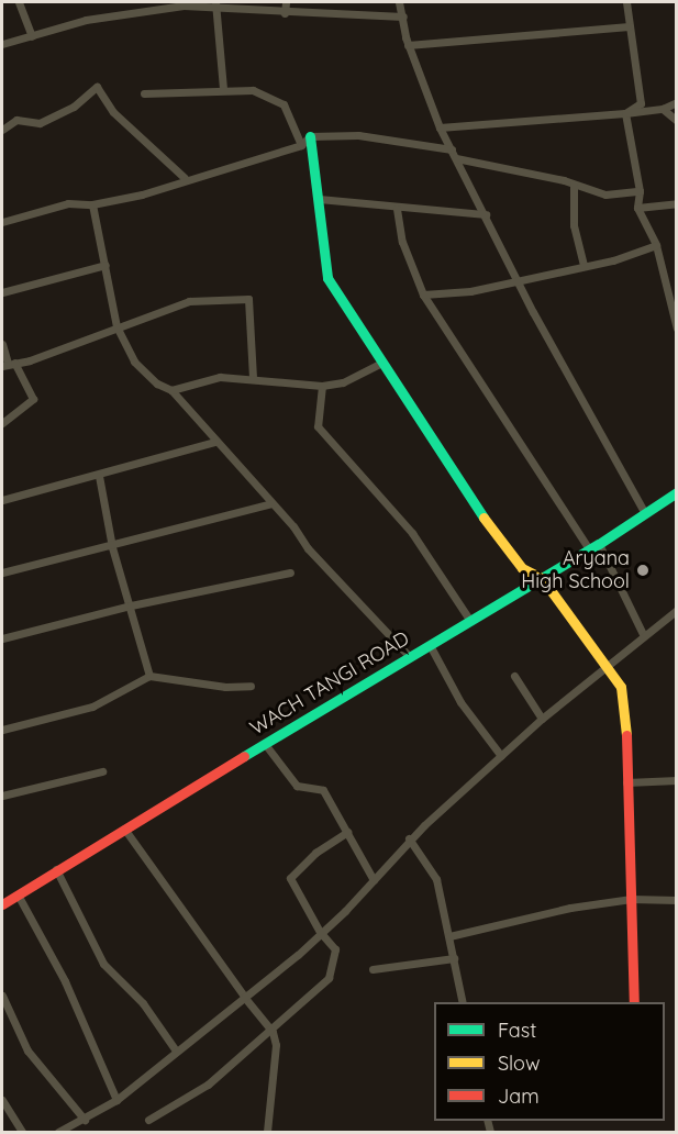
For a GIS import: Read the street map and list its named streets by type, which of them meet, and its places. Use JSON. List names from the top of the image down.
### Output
{
  "streets": {
    "street": ["WACH TANGI ROAD"]
  },
  "places": ["Aryana High School"],
  "legend": ["Fast", "Slow", "Jam"]
}
